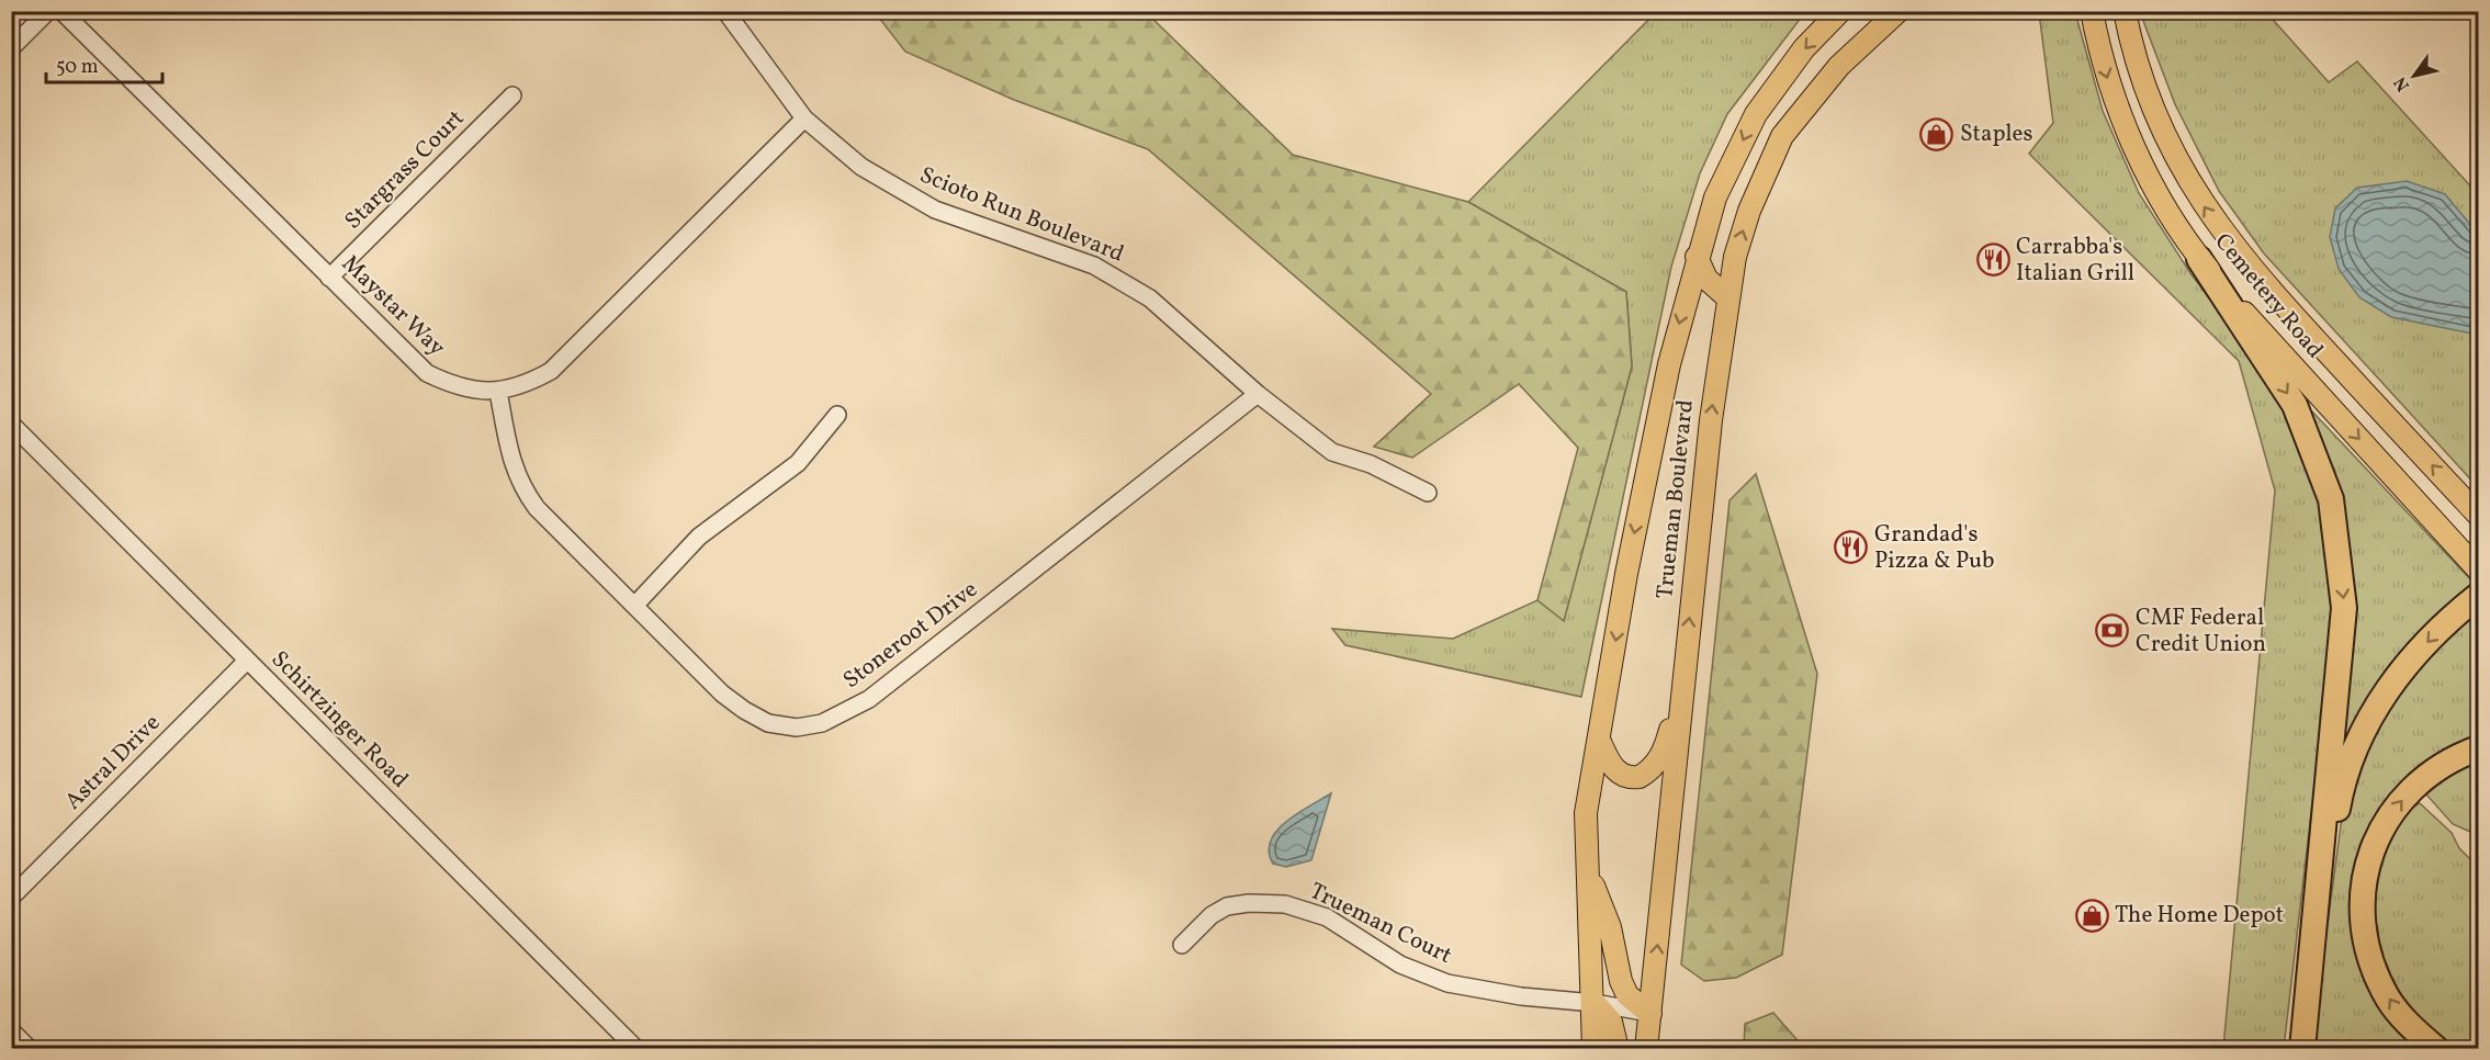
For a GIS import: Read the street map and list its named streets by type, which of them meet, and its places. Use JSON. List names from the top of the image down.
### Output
{
  "streets": {
    "main road": ["Cemetery Road", "Trueman Boulevard"],
    "street": [
      "Stargrass Court",
      "Scioto Run Boulevard",
      "Maystar Way",
      "Stoneroot Drive",
      "Schirtzinger Road",
      "Astral Drive",
      "Trueman Court"
    ]
  },
  "crossings": [
    ["Stargrass Court", "Maystar Way"],
    ["Scioto Run Boulevard", "Maystar Way"],
    ["Scioto Run Boulevard", "Stoneroot Drive"],
    ["Maystar Way", "Stoneroot Drive"],
    ["Trueman Boulevard", "Trueman Court"],
    ["Schirtzinger Road", "Astral Drive"]
  ],
  "places": {
    "shop": ["Staples", "The Home Depot"],
    "restaurant": ["Carrabba's Italian Grill", "Grandad's Pizza & Pub"],
    "bank": ["CMF Federal Credit Union"]
  },
  "scale_bar": "50 m",
  "north": "bottom left"
}
